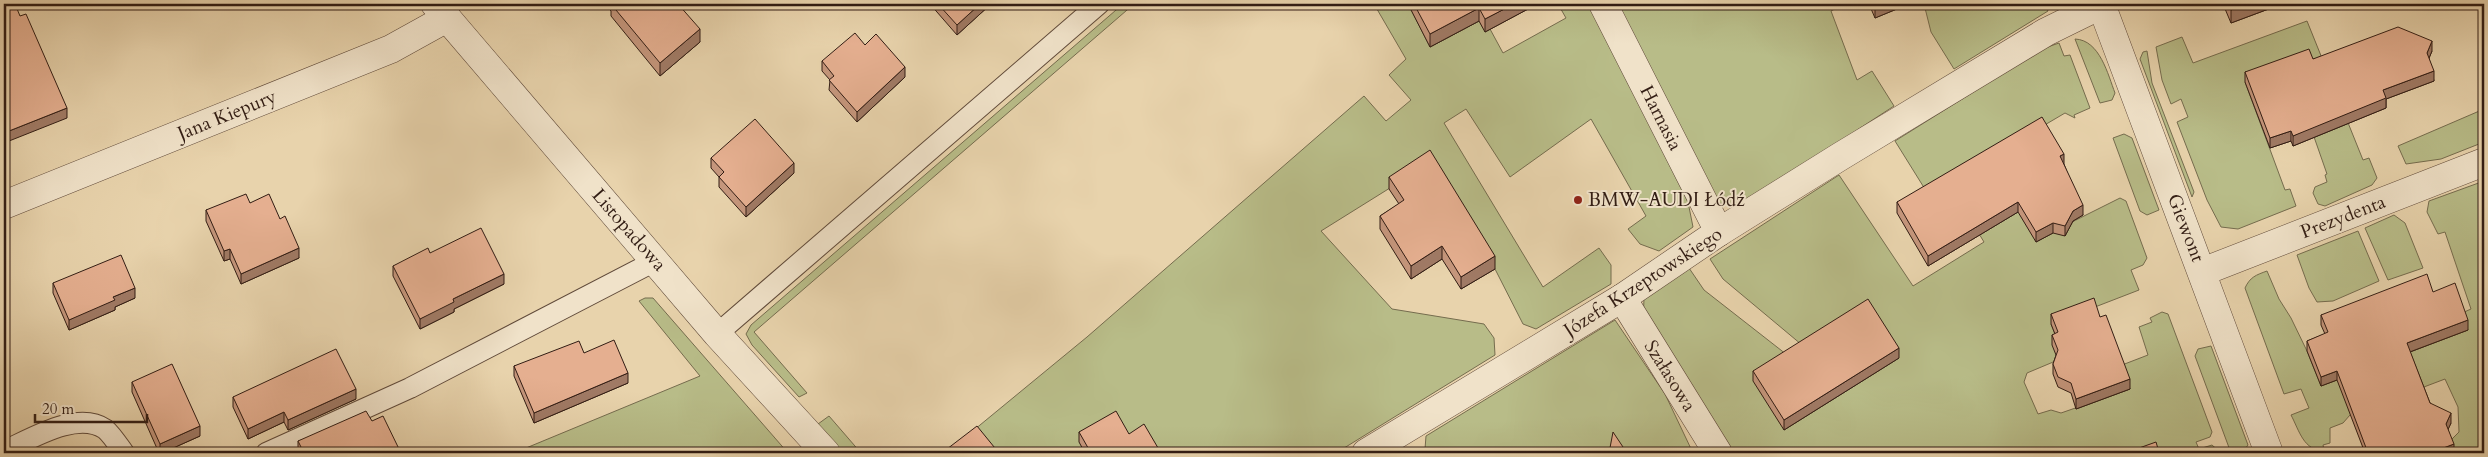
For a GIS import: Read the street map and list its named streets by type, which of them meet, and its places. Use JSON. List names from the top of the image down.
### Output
{
  "streets": {
    "street": [
      "Jana Kiepury",
      "Harnasia",
      "Prezydenta",
      "Giewont",
      "Listopadowa",
      "Józefa Krzeptowskiego",
      "Szałasowa"
    ]
  },
  "crossings": [
    ["Jana Kiepury", "Listopadowa"],
    ["Harnasia", "Józefa Krzeptowskiego"],
    ["Prezydenta", "Giewont"],
    ["Giewont", "Józefa Krzeptowskiego"],
    ["Józefa Krzeptowskiego", "Szałasowa"]
  ],
  "places": ["BMW-AUDI Łódź"],
  "scale_bar": "20 m"
}
